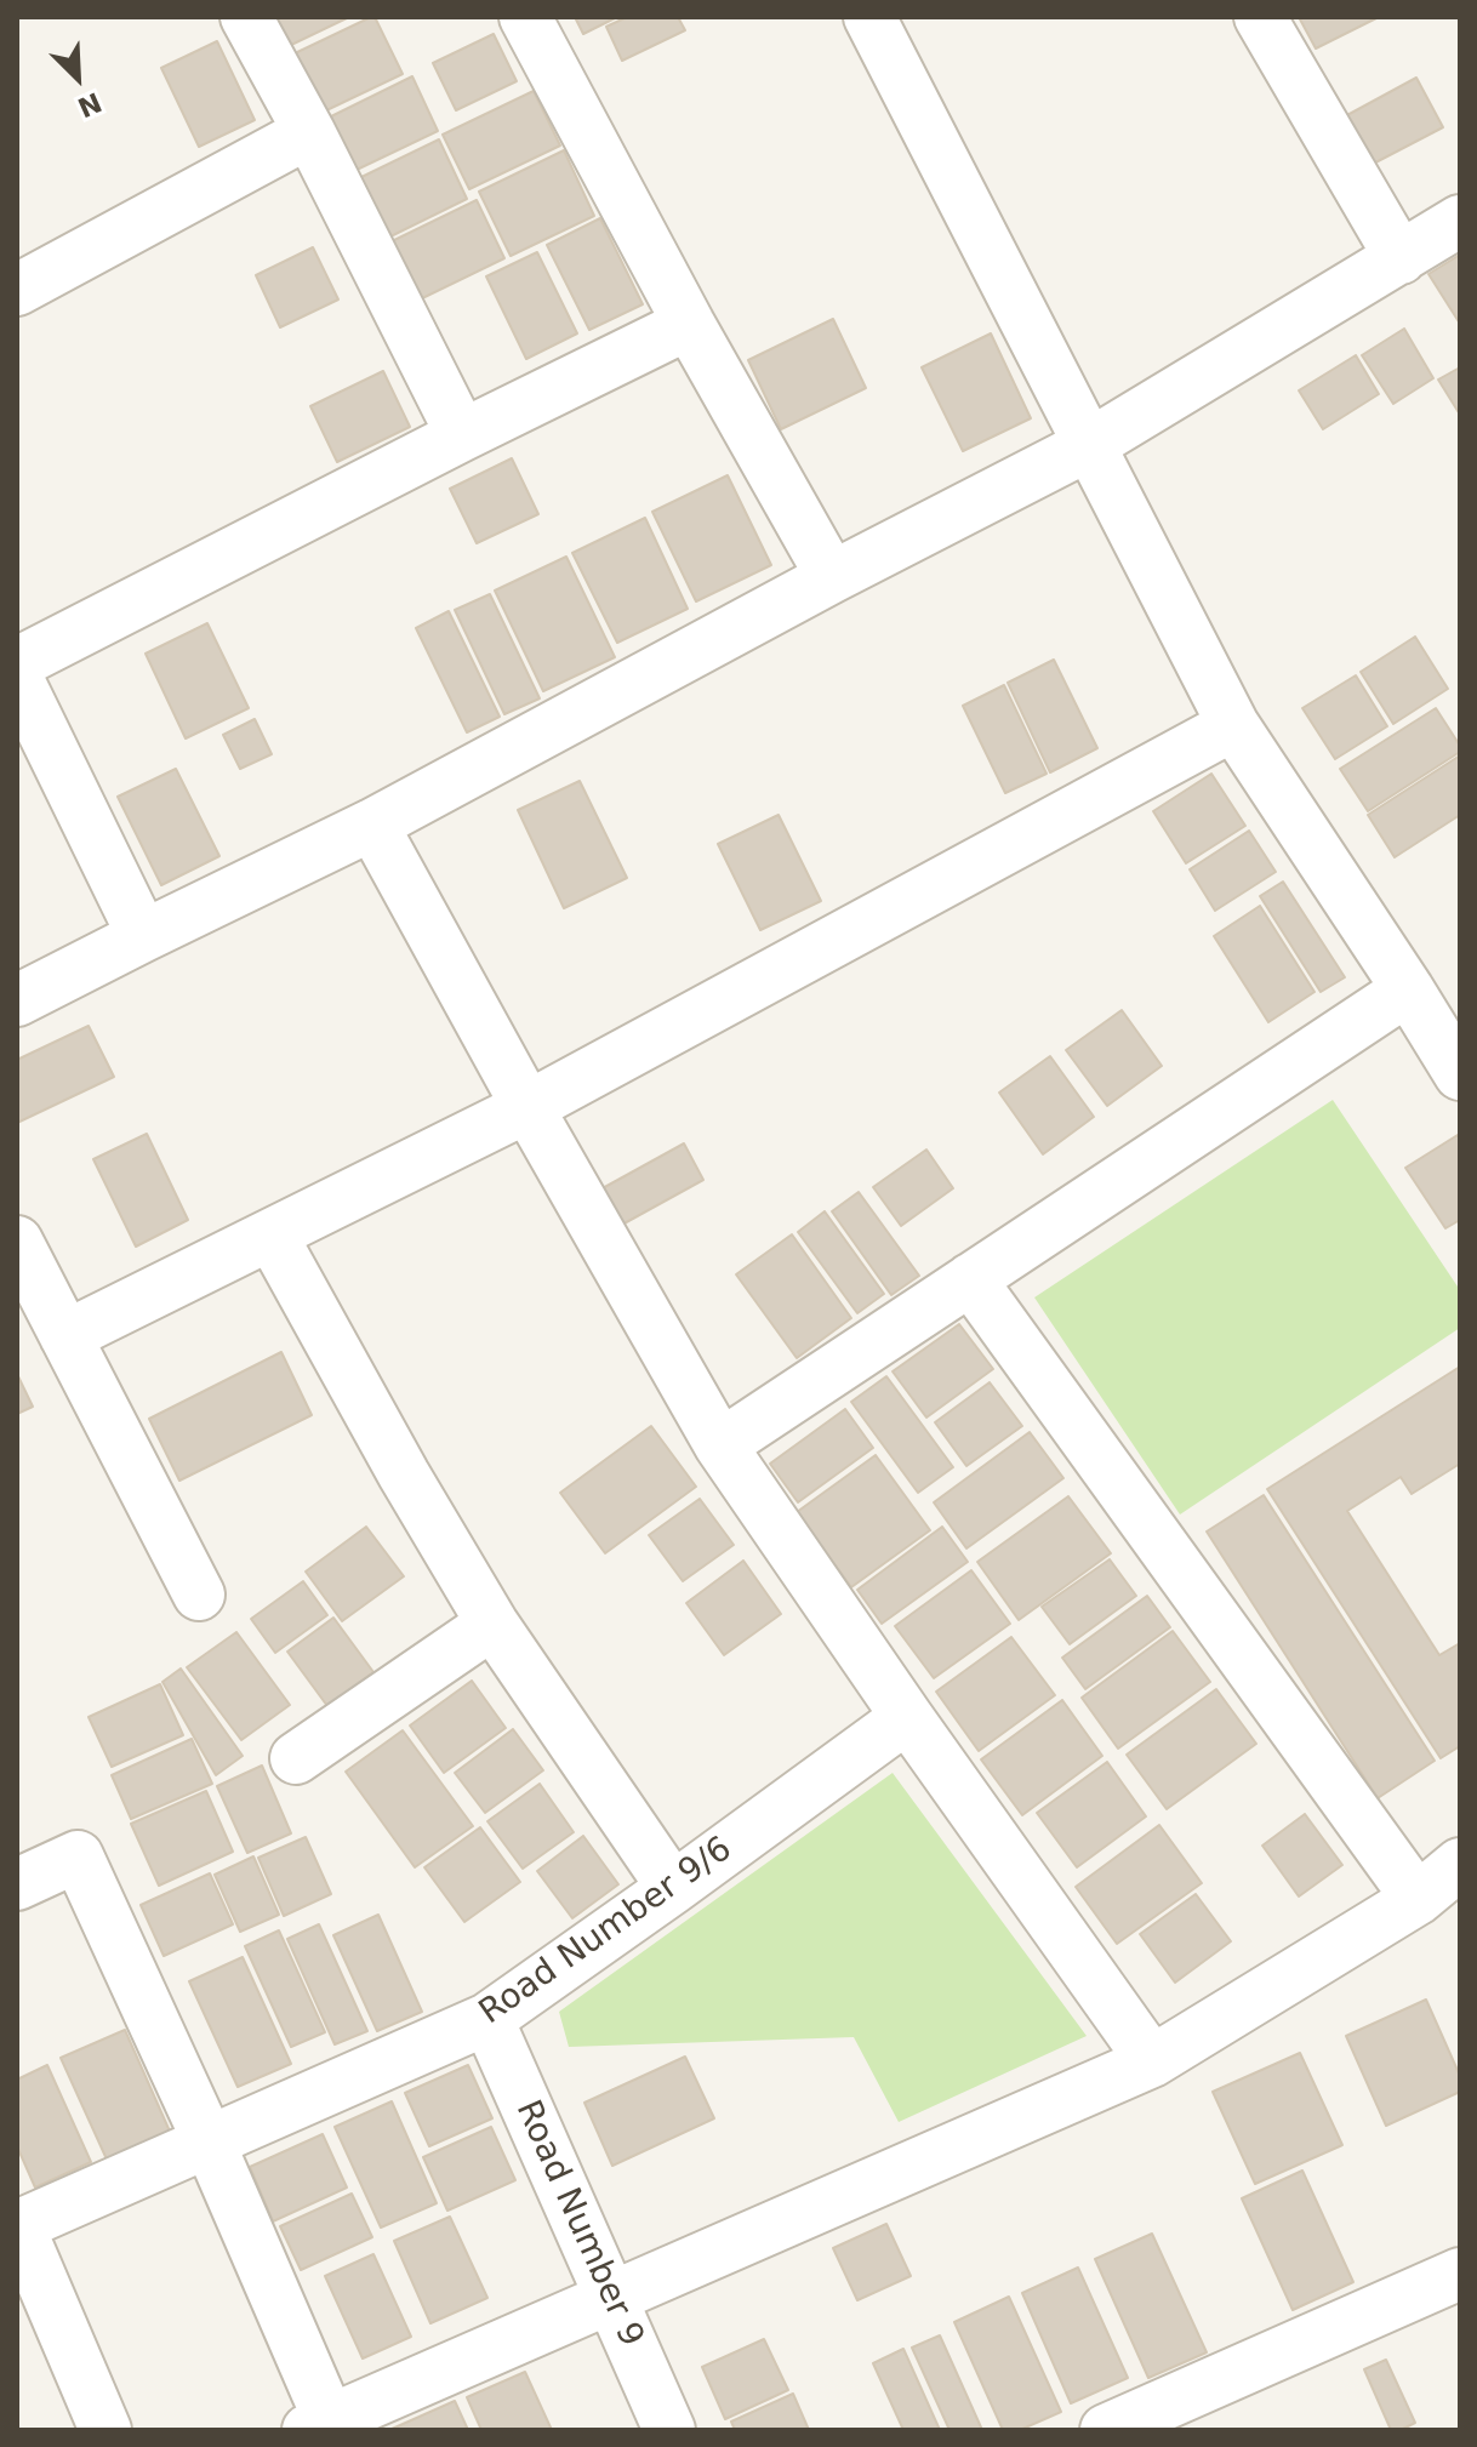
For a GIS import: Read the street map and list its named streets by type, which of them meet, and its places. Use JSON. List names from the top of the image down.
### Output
{
  "streets": {
    "street": ["Road Number 9/6", "Road Number 9"]
  },
  "crossings": [
    ["Road Number 9/6", "Road Number 9"]
  ],
  "north": "bottom right"
}
